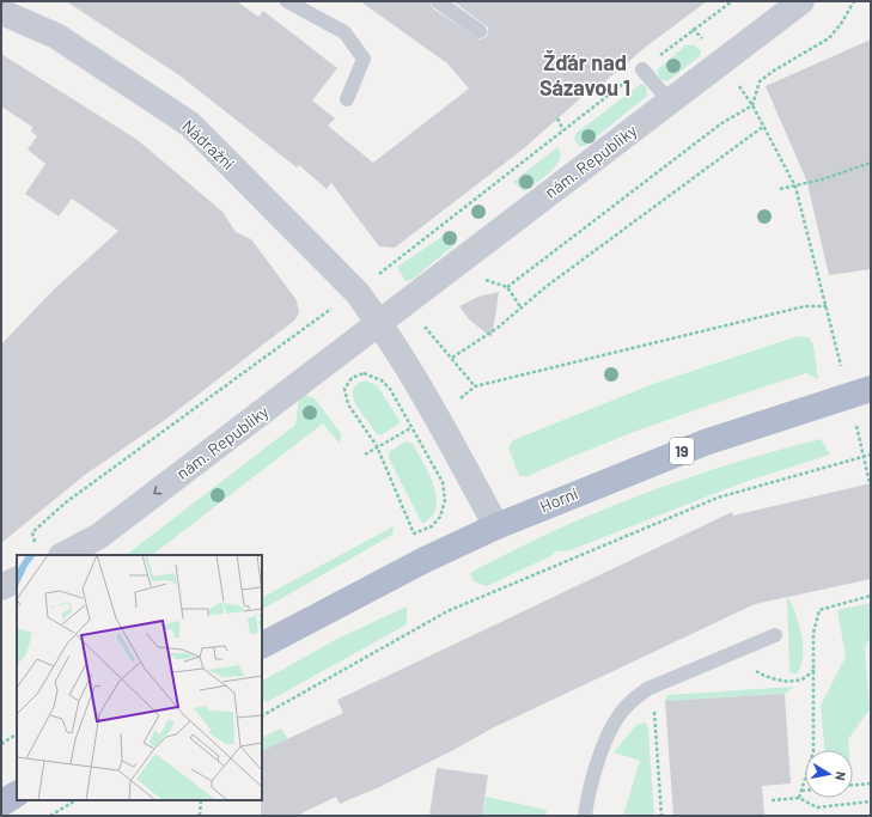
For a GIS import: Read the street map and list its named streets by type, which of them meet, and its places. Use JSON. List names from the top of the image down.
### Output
{
  "streets": {
    "main road": ["19", "Horní"],
    "street": ["Nádražní", "nám. Republiky"]
  },
  "crossings": [
    ["Nádražní", "nám. Republiky"]
  ],
  "one_way": ["nám. Republiky"],
  "districts": ["Žďár nad Sázavou 1"],
  "north": "right"
}
